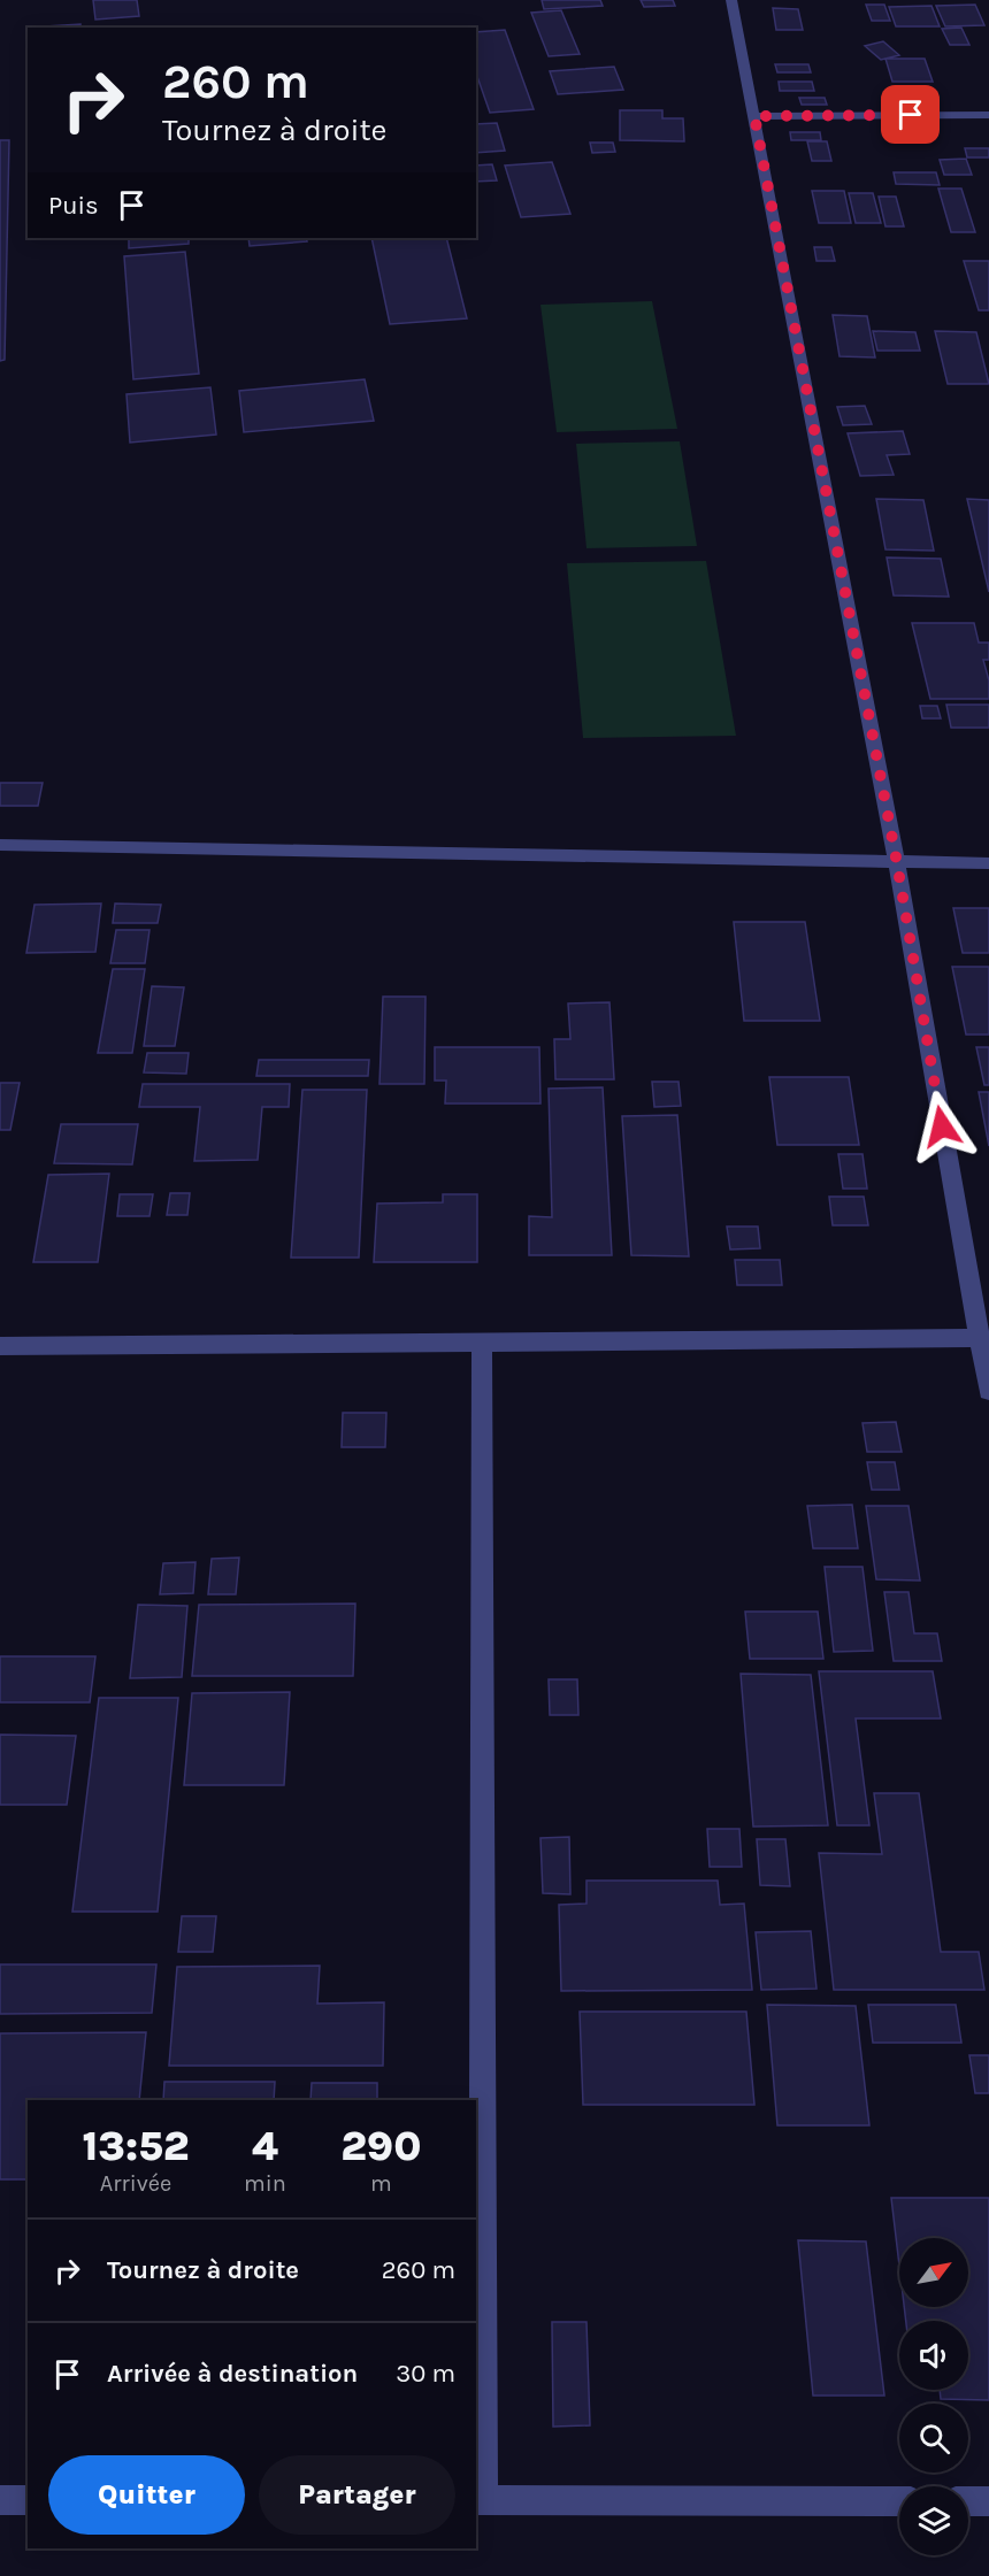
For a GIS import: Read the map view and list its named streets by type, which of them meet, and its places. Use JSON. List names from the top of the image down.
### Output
{
  "north": "top right",
  "page": {
    "turn": ["260 m", "Tournez à droite"],
    "then": "Puis",
    "eta": [
      "13:52",
      "Arrivée",
      "4",
      "min",
      "290",
      "m"
    ],
    "list": [
      {
        "name": "Tournez à droite",
        "value": "260 m"
      },
      {
        "name": "Arrivée à destination",
        "value": "30 m"
      }
    ],
    "buttons": ["Quitter", "Partager"]
  }
}
